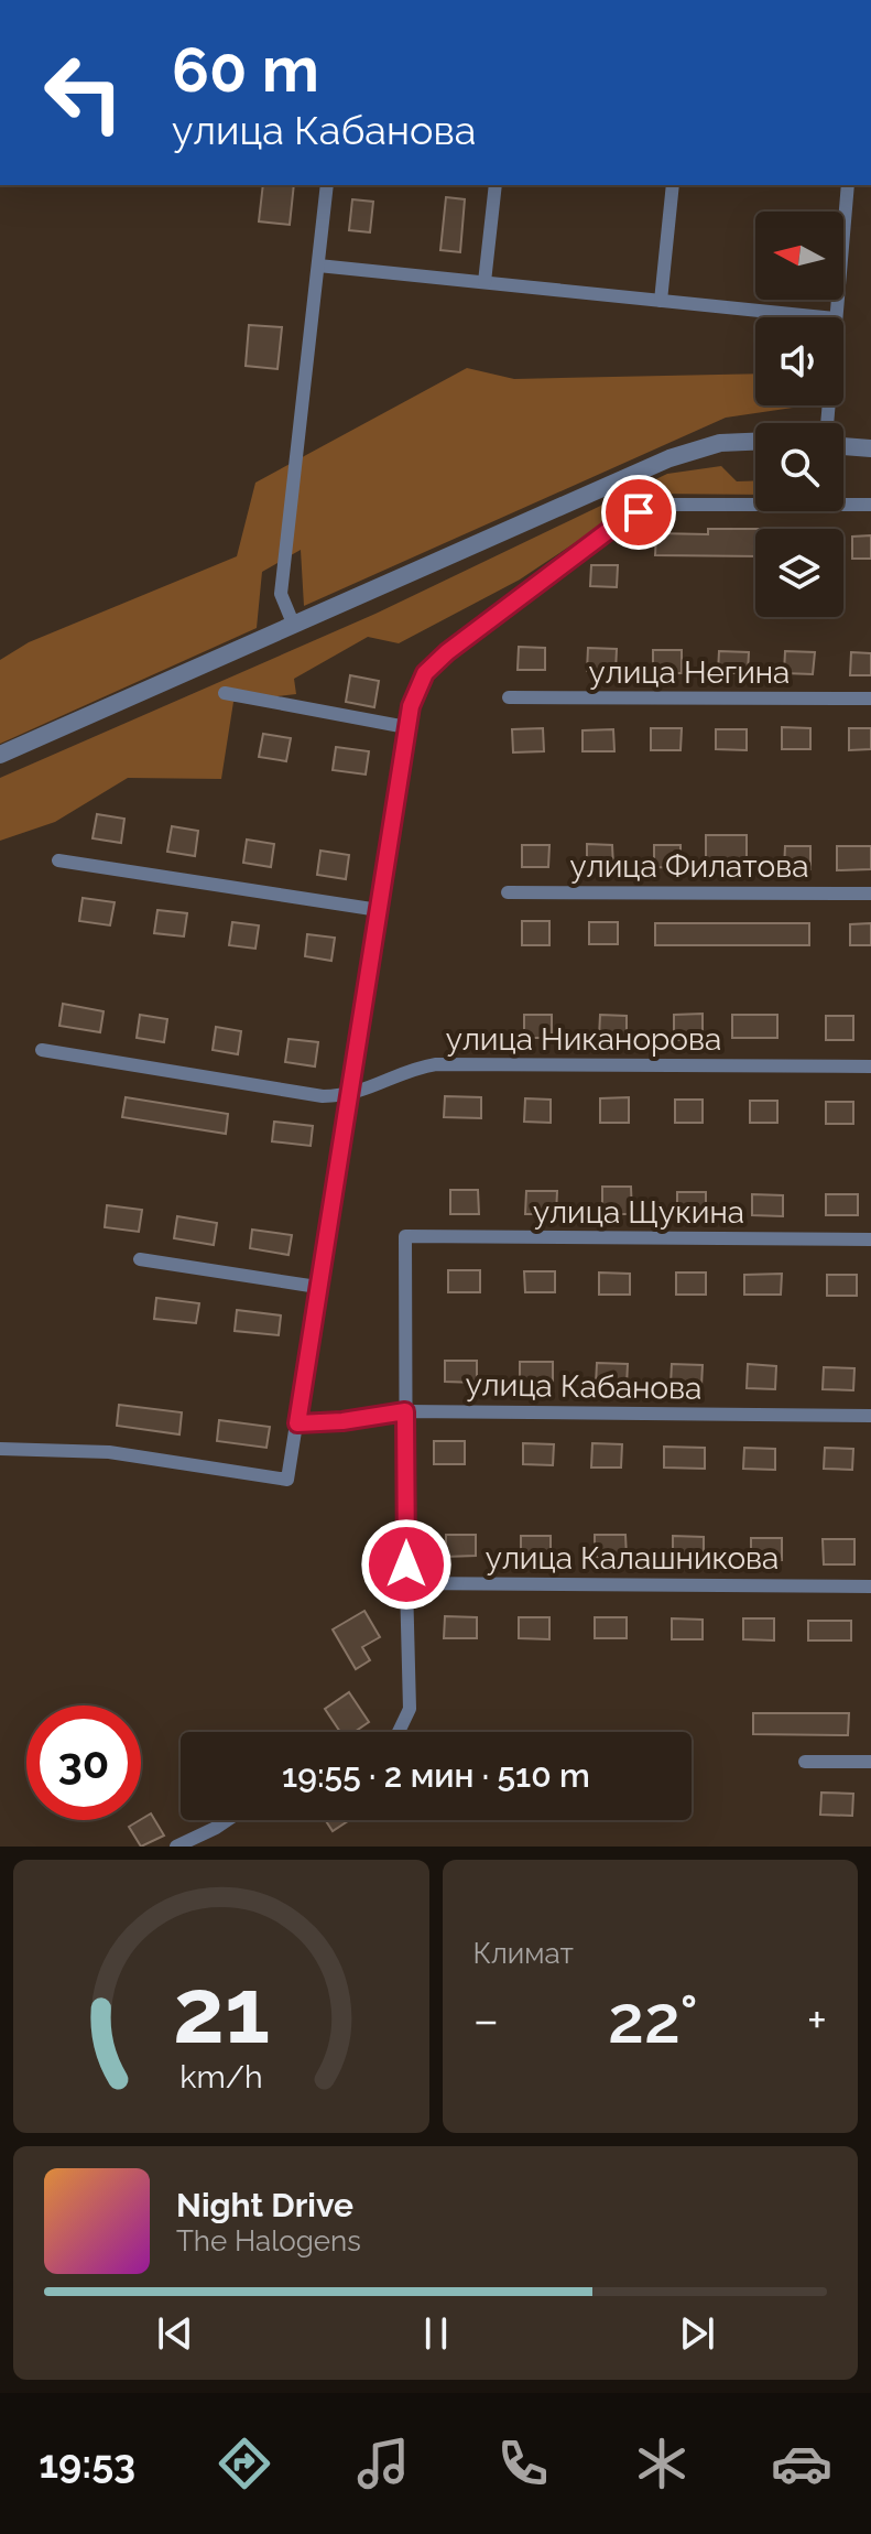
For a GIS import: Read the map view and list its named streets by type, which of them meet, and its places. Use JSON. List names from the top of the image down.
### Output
{
  "streets": {
    "street": [
      "улица Негина",
      "улица Филатова",
      "улица Никанорова",
      "улица Щукина",
      "улица Кабанова",
      "улица Калашникова"
    ]
  },
  "crossings": [
    ["улица Щукина", "улица Кабанова"]
  ],
  "north": "left",
  "page": {
    "turn": ["60 m", "улица Кабанова"],
    "limit": "30",
    "trip": "19:55 · 2 мин · 510 m",
    "tile": "Климат",
    "heat": ["−", "22°", "+"],
    "song": ["Night Drive", "The Halogens"],
    "tabs": "19:53",
    "gauge": ["21", "km/h"]
  }
}
